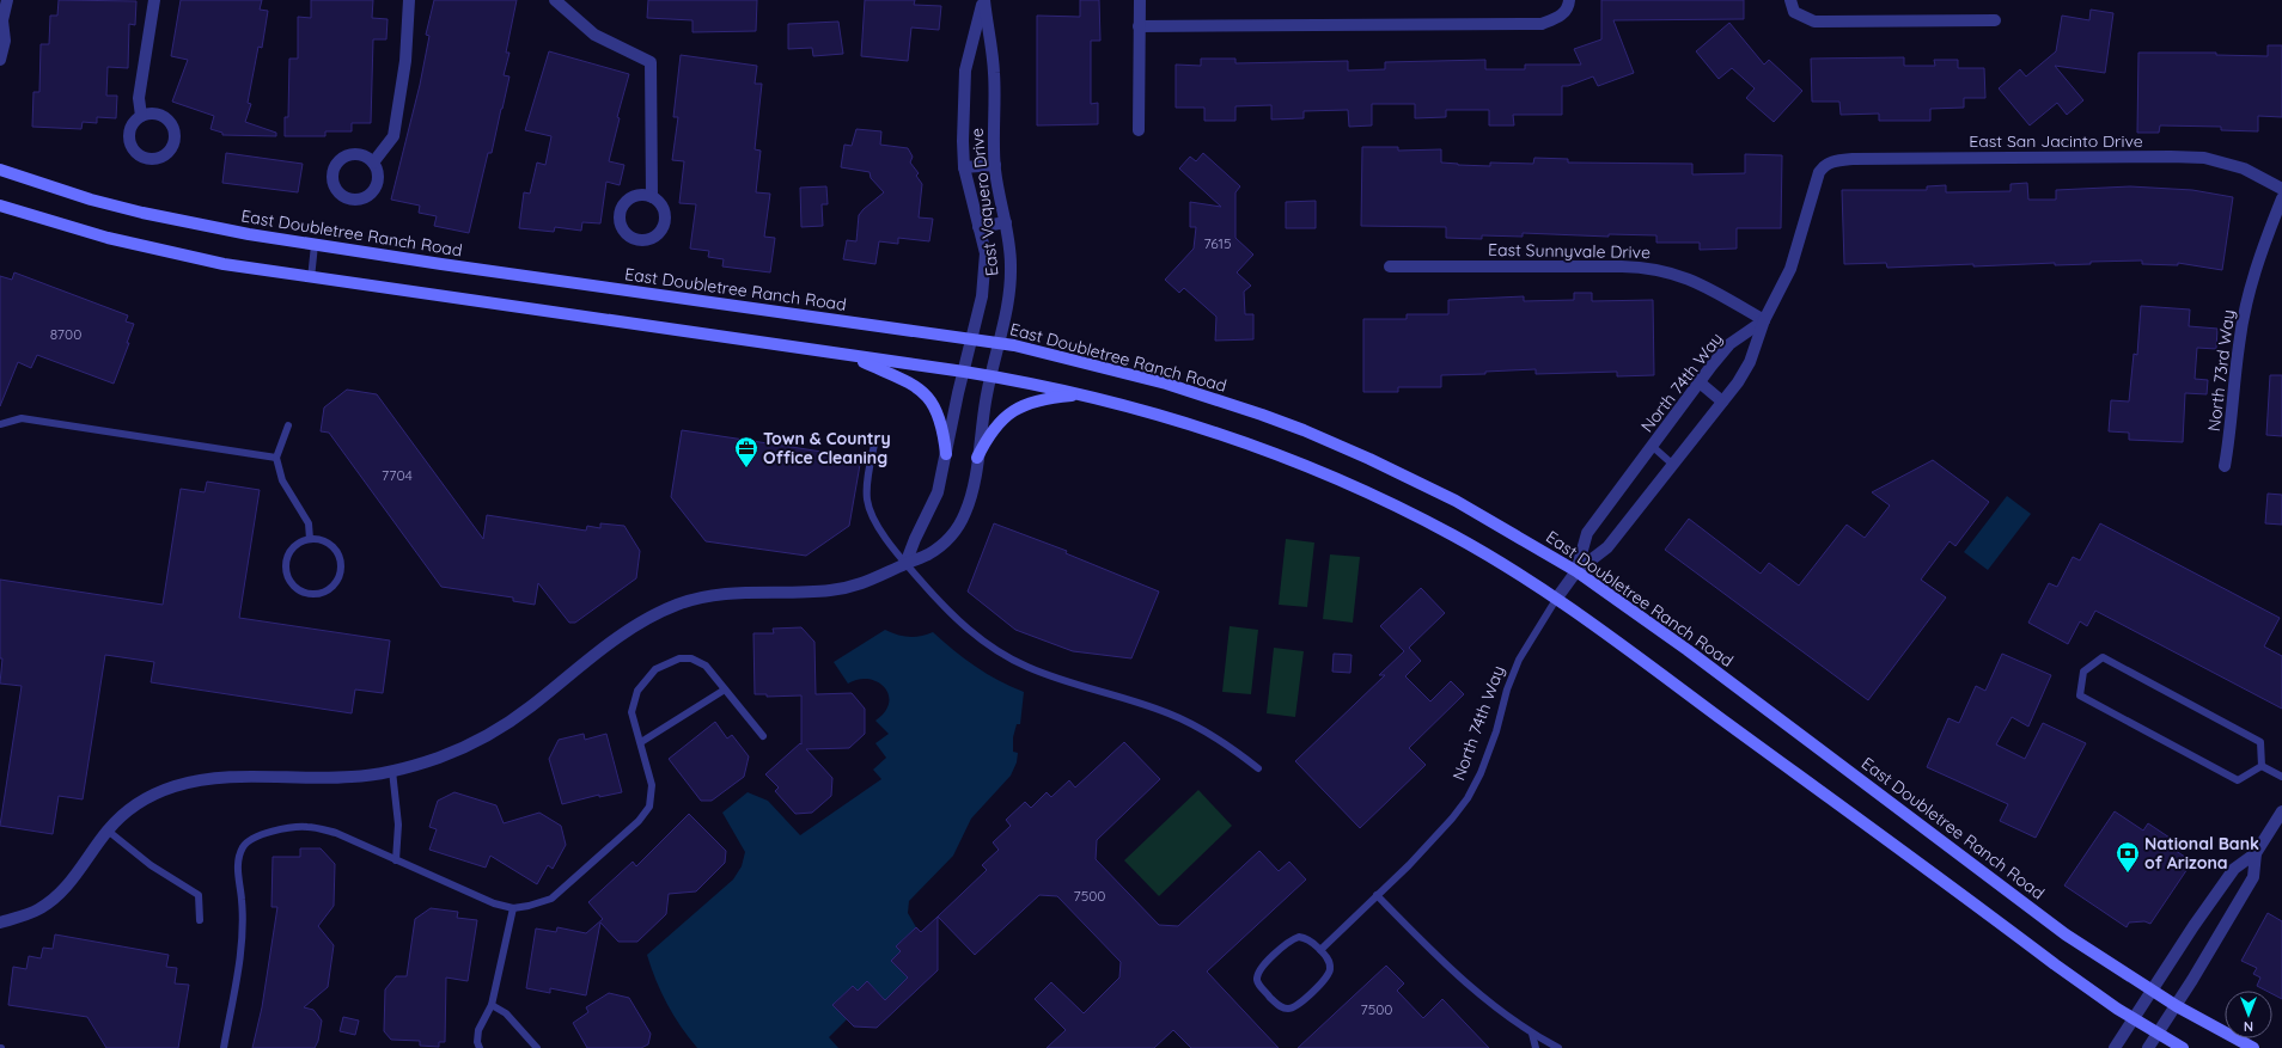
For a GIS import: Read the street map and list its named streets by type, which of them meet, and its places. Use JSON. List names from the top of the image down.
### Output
{
  "streets": {
    "main road": ["East Doubletree Ranch Road"],
    "street": [
      "East San Jacinto Drive",
      "East Vaquero Drive",
      "East Sunnyvale Drive",
      "North 73rd Way",
      "North 74th Way"
    ]
  },
  "crossings": [
    ["East San Jacinto Drive", "North 74th Way"],
    ["East Vaquero Drive", "East Doubletree Ranch Road"],
    ["East Doubletree Ranch Road", "North 74th Way"],
    ["East Sunnyvale Drive", "North 74th Way"]
  ],
  "places": {
    "office": ["Town & Country Office Cleaning"],
    "bank": ["National Bank of Arizona"]
  },
  "house_numbers": [
    "7615",
    "8700",
    "7704",
    "7500",
    "7500"
  ],
  "north": "bottom"
}
